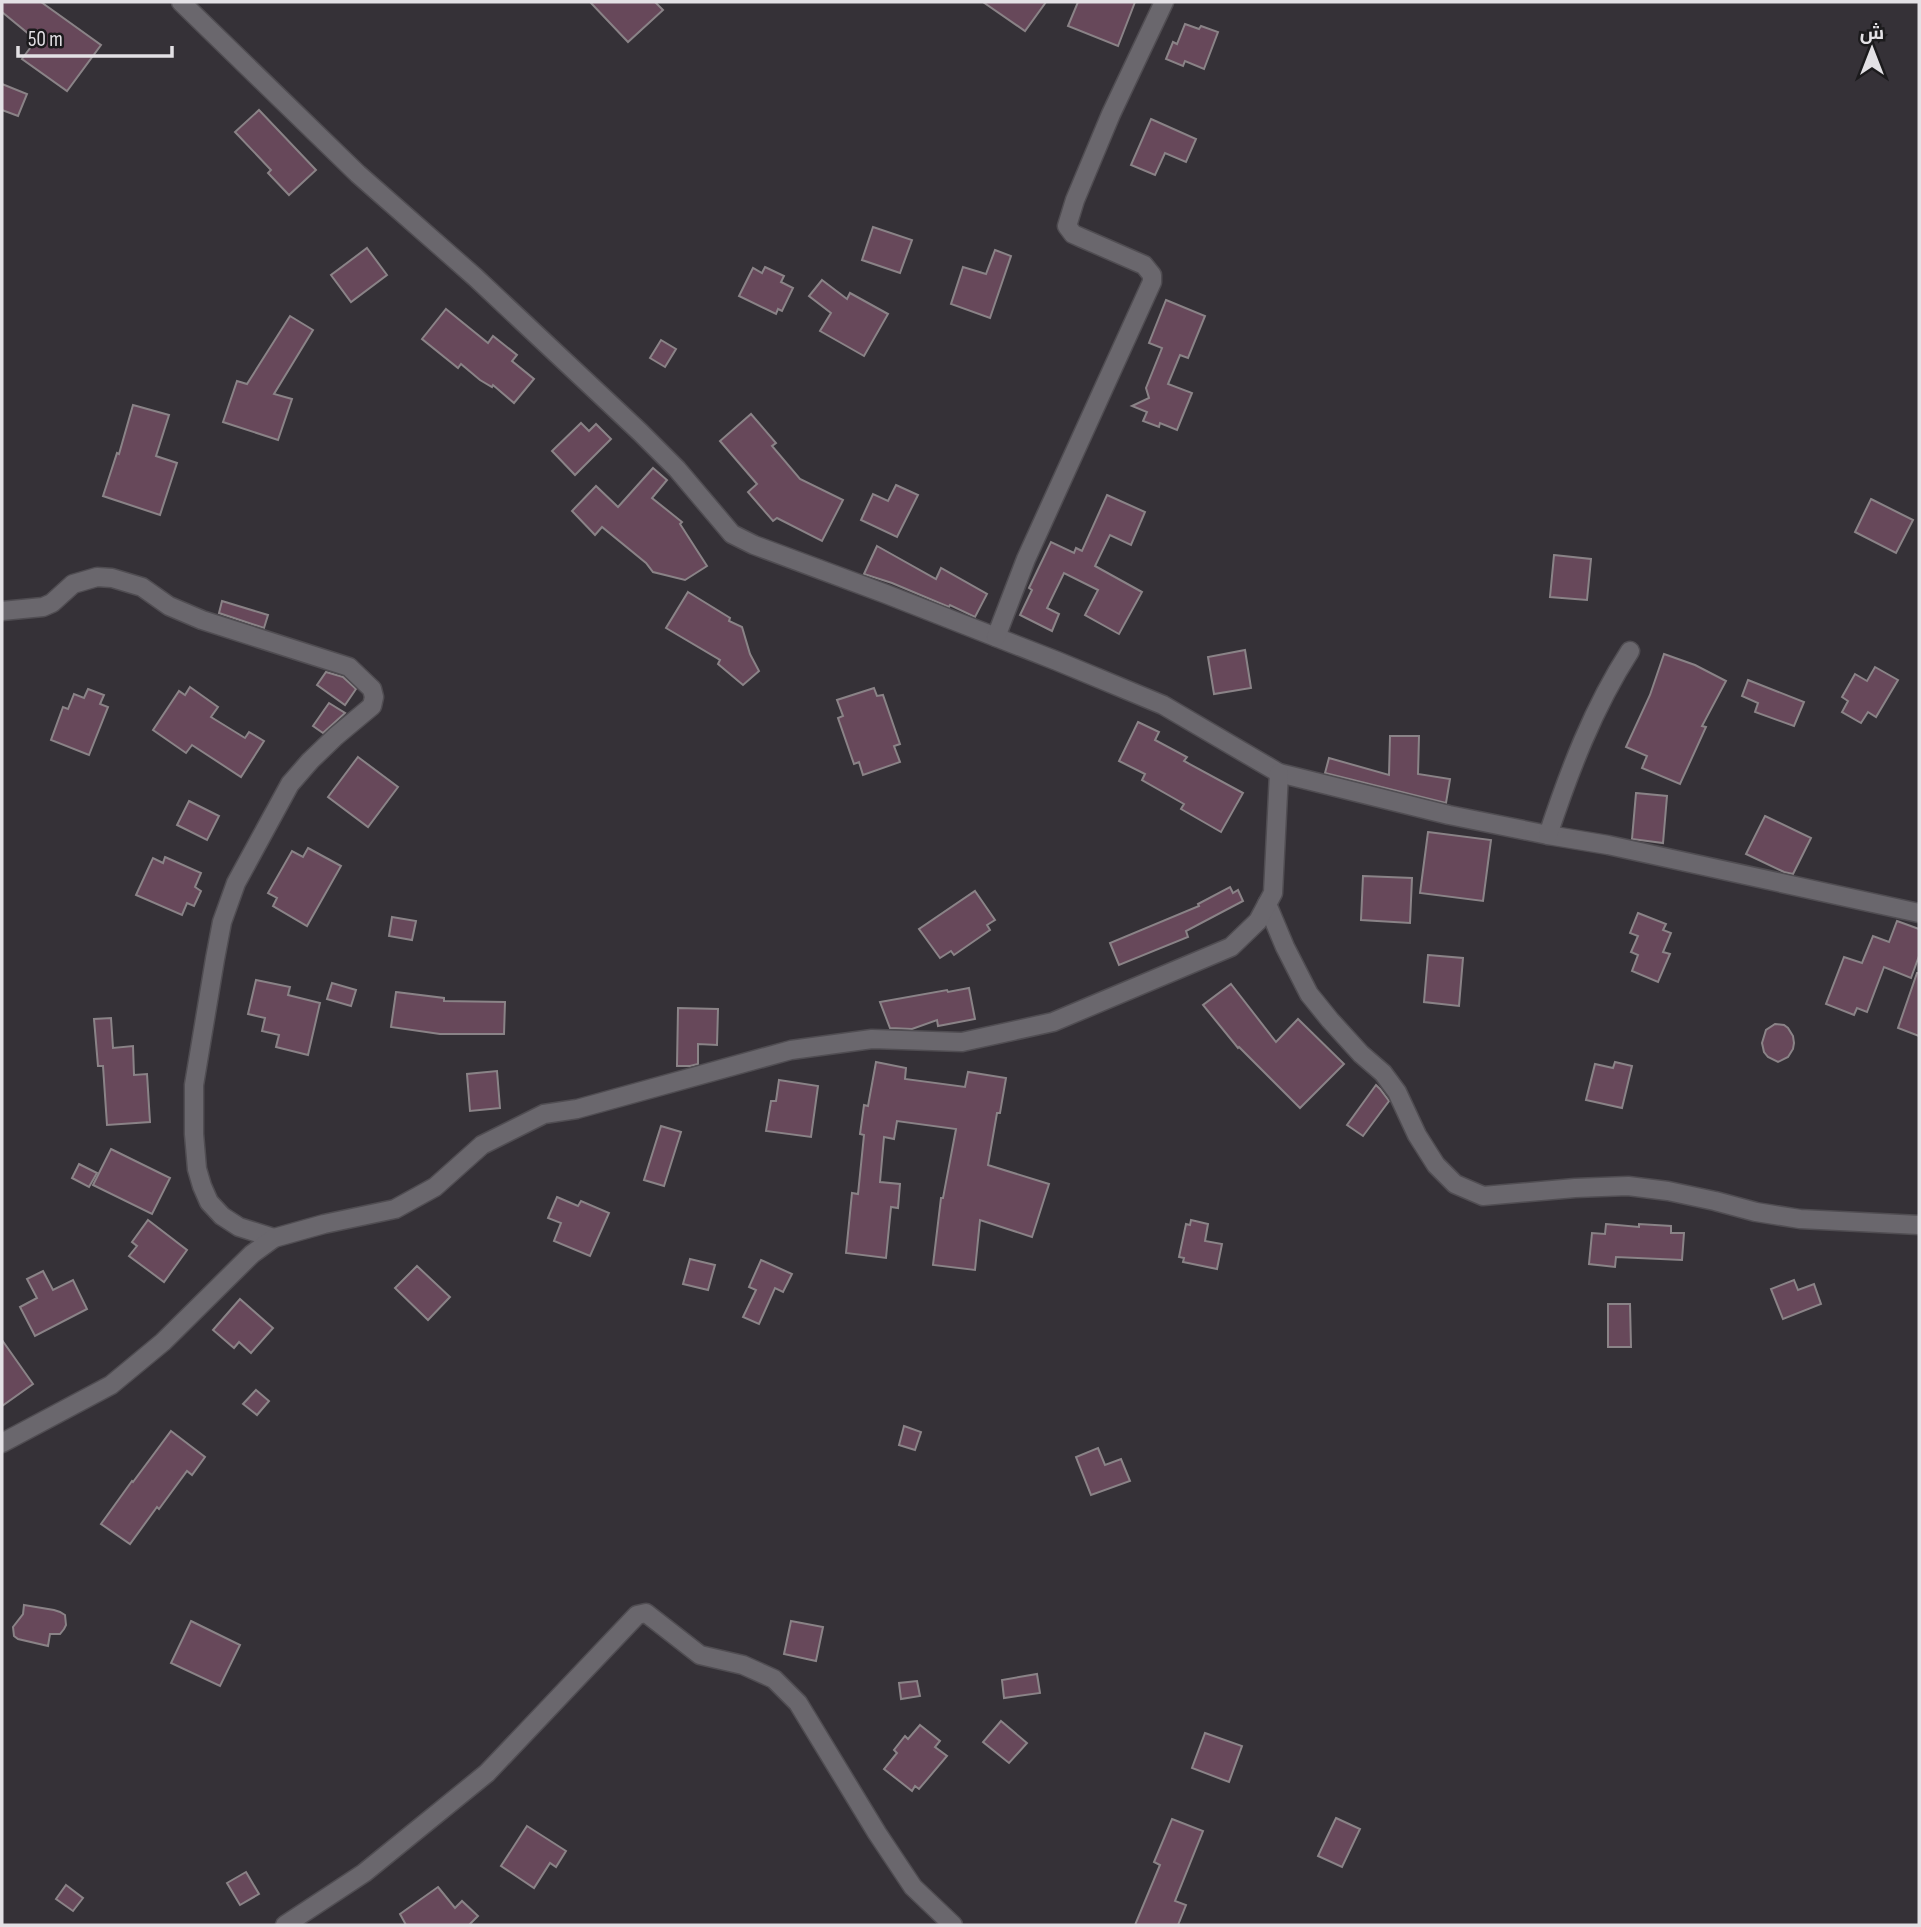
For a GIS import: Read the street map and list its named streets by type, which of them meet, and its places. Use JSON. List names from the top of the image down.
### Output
{
  "scale_bar": "50 m",
  "north": "top"
}
